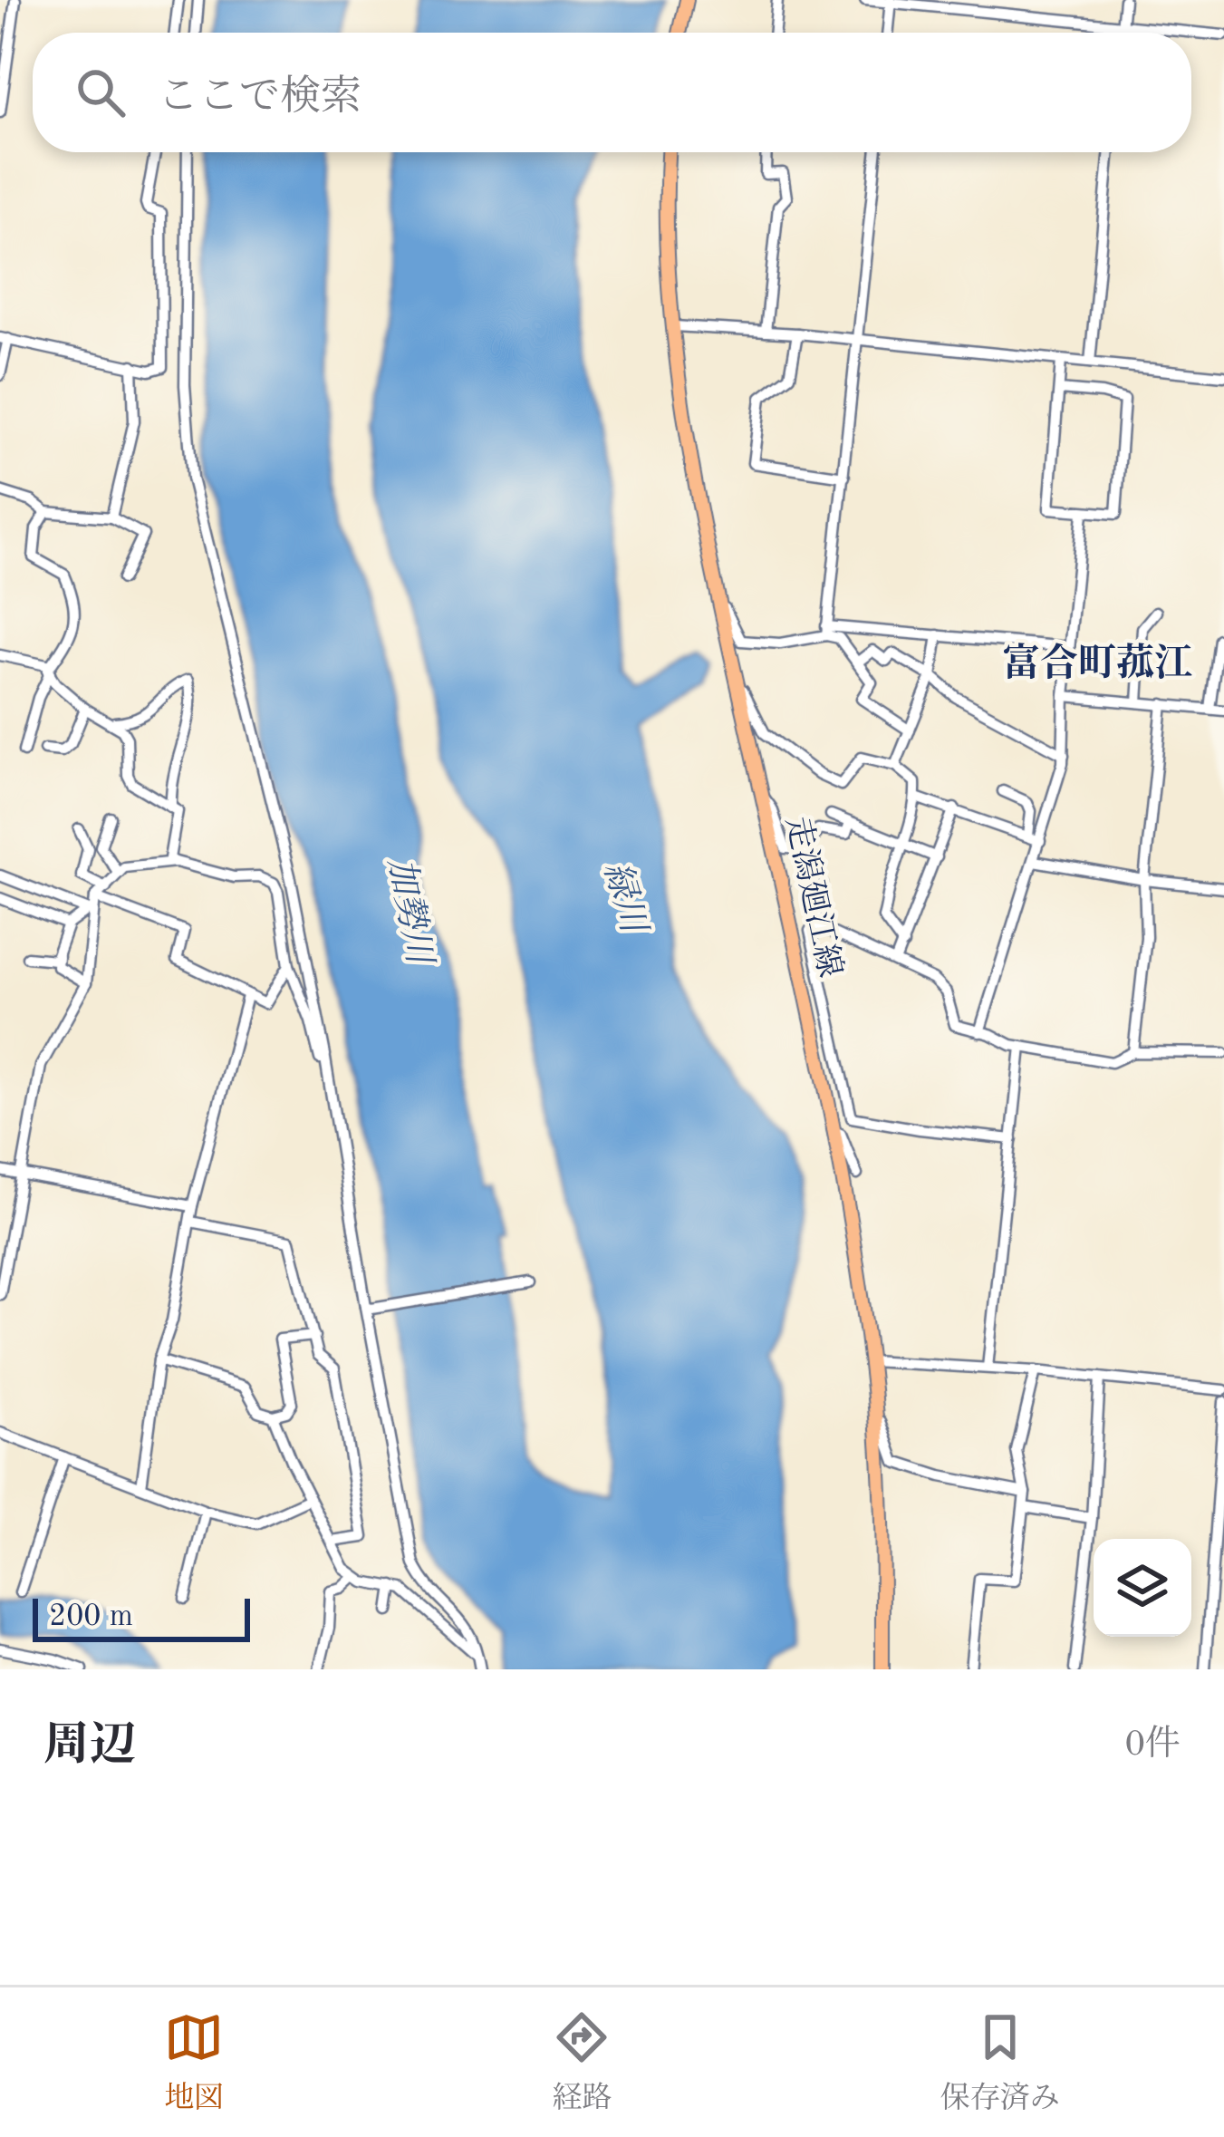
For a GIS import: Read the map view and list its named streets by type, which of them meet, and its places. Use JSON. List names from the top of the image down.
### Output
{
  "streets": {
    "main road": ["走潟廻江線"]
  },
  "districts": ["富合町菰江"],
  "water": ["緑川", "加勢川"],
  "scale_bar": "200 m",
  "page": {
    "search": "ここで検索",
    "scale": "200 m",
    "heading": ["周辺", "0件"],
    "nav": ["地図", "経路", "保存済み"]
  }
}
